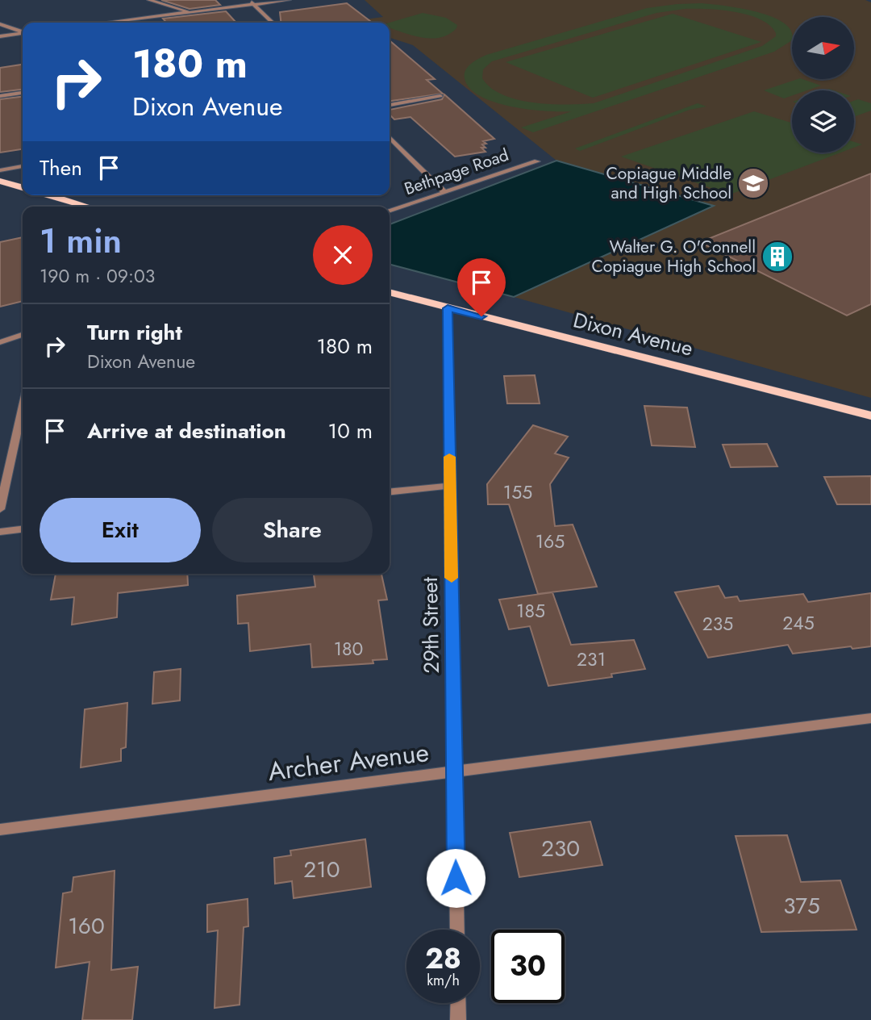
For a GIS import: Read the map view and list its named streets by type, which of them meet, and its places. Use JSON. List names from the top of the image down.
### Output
{
  "streets": {
    "main road": ["Dixon Avenue"],
    "street": ["Bethpage Road", "29th Street", "Archer Avenue"]
  },
  "crossings": [
    ["Dixon Avenue", "29th Street"],
    ["29th Street", "Archer Avenue"]
  ],
  "places": {
    "school or university": ["Copiague Middle and High School"],
    "building": ["Walter G. O'Connell Copiague High School"]
  },
  "house_numbers": [
    "155",
    "165",
    "185",
    "245",
    "235",
    "180",
    "231",
    "230",
    "210",
    "375",
    "160"
  ],
  "north": "right",
  "page": {
    "turn": ["180 m", "Dixon Avenue"],
    "then": "Then",
    "heading": ["1 min", "190 m · 09:03"],
    "list": [
      {
        "name": "Turn right",
        "note": "Dixon Avenue",
        "value": "180 m"
      },
      {
        "name": "Arrive at destination",
        "value": "10 m"
      }
    ],
    "buttons": ["Exit", "Share"],
    "speed": "28 km/h",
    "limit": "30"
  }
}
